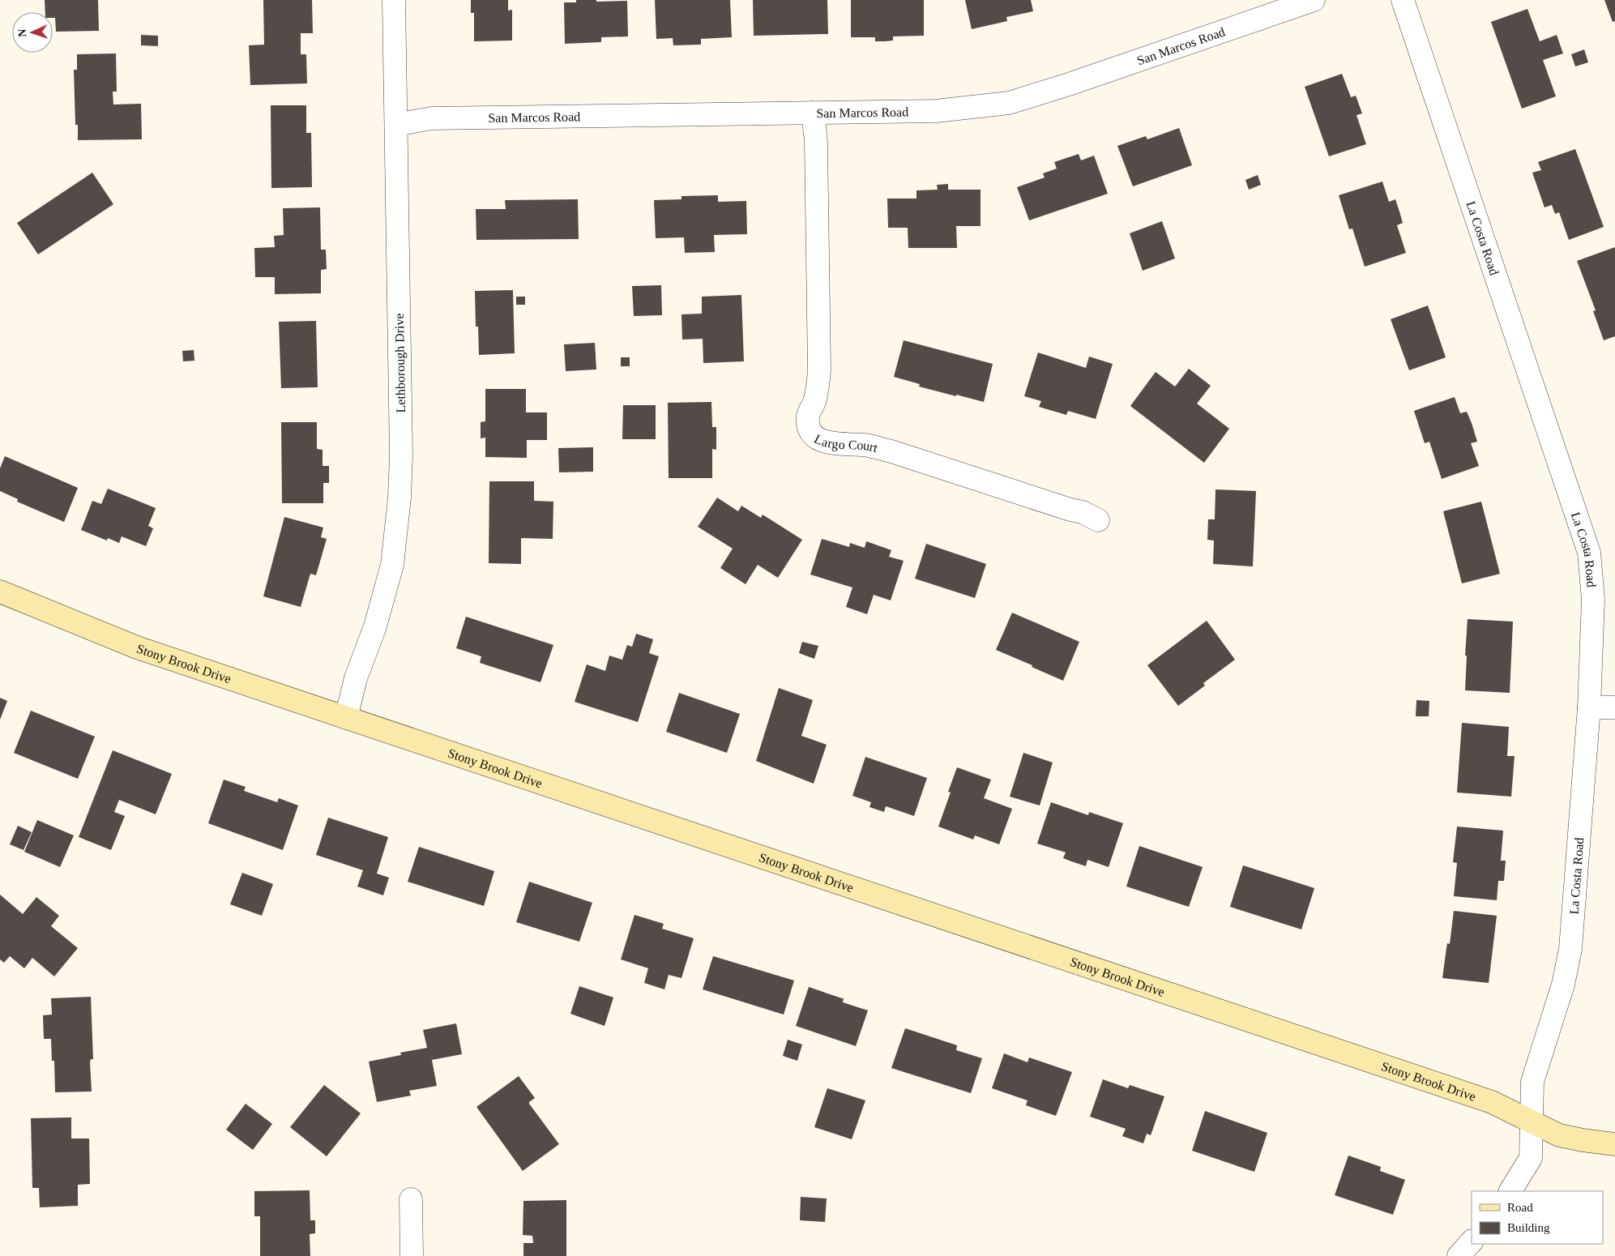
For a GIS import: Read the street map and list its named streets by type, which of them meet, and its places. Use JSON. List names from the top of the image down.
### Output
{
  "streets": {
    "street": [
      "San Marcos Road",
      "La Costa Road",
      "Lethborough Drive",
      "Largo Court",
      "Stony Brook Drive"
    ]
  },
  "crossings": [
    ["San Marcos Road", "Lethborough Drive"],
    ["San Marcos Road", "Largo Court"],
    ["La Costa Road", "Stony Brook Drive"],
    ["Lethborough Drive", "Stony Brook Drive"]
  ],
  "legend": ["Road", "Building"],
  "north": "left"
}
